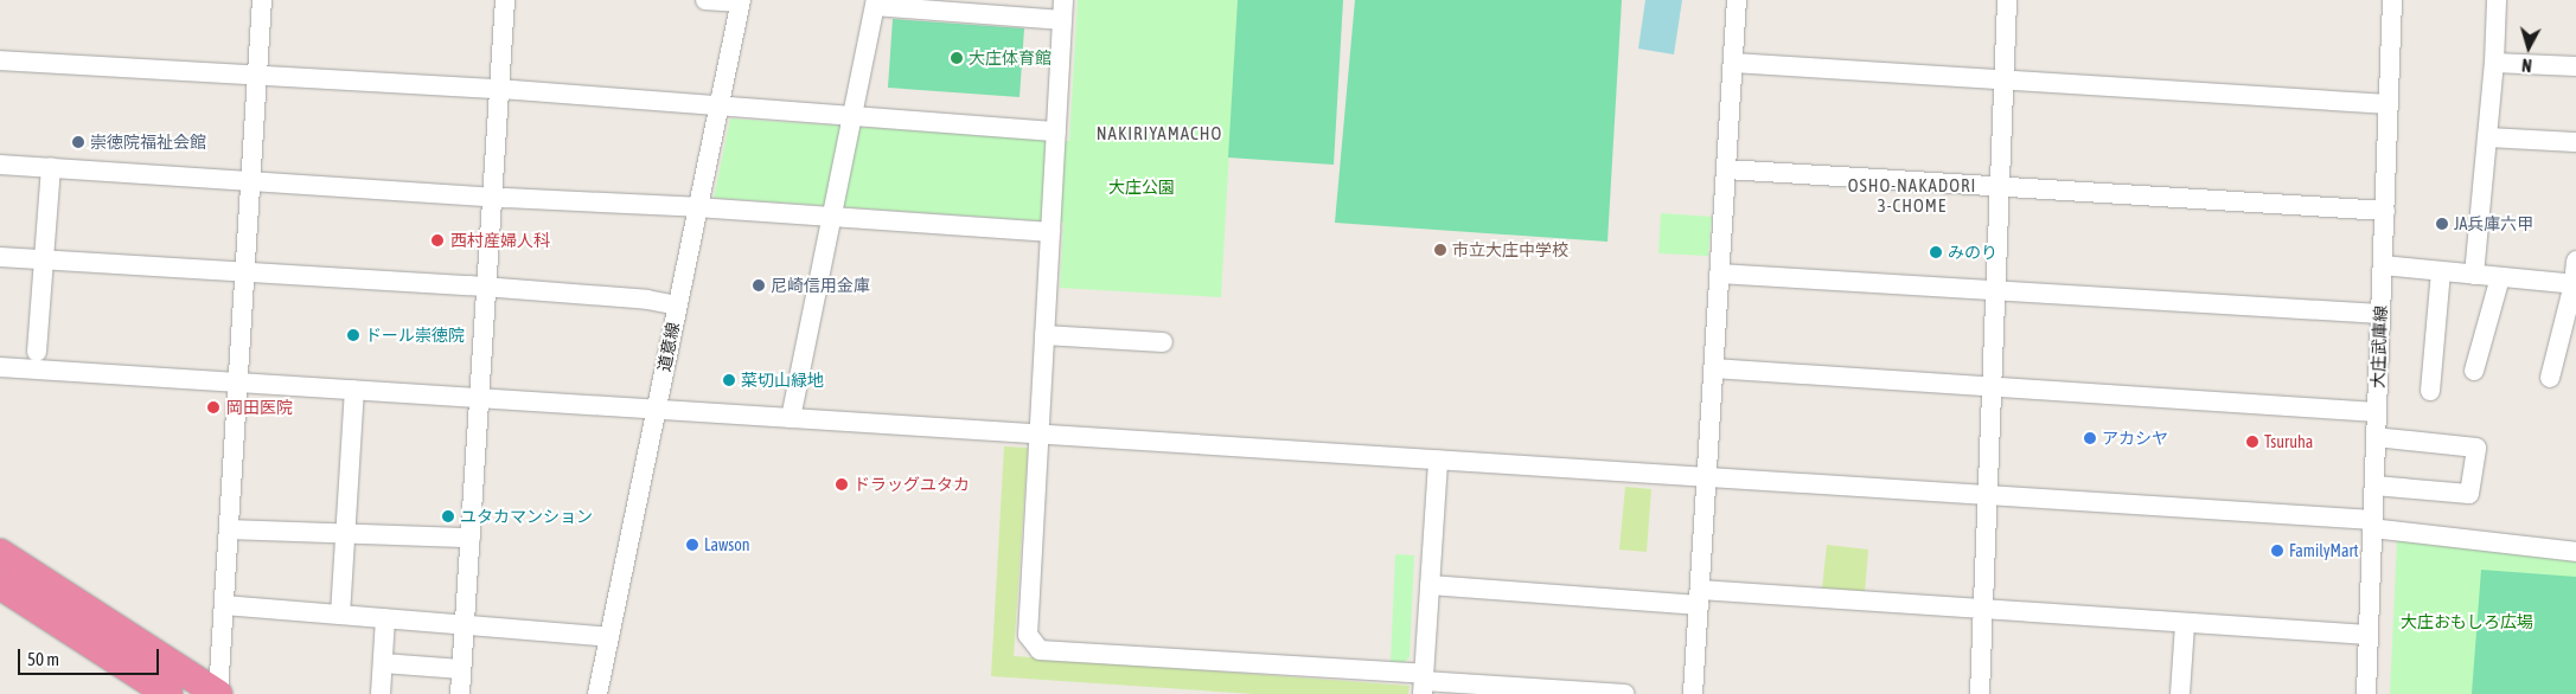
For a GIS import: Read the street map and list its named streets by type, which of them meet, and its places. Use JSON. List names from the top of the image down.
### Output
{
  "streets": {
    "street": ["道意線", "大庄武庫線"]
  },
  "districts": ["NAKIRIYAMACHO", "OSHO-NAKADORI 3-CHOME"],
  "parks": ["大庄公園", "大庄おもしろ広場"],
  "places": [
    "大庄体育館",
    "崇徳院福祉会館",
    "JA兵庫六甲",
    "西村産婦人科",
    "市立大庄中学校",
    "みのり",
    "尼崎信用金庫",
    "ドール崇徳院",
    "菜切山緑地",
    "岡田医院",
    "アカシヤ",
    "Tsuruha",
    "ドラッグユタカ",
    "ユタカマンション",
    "Lawson",
    "FamilyMart"
  ],
  "scale_bar": "50 m",
  "north": "bottom"
}
